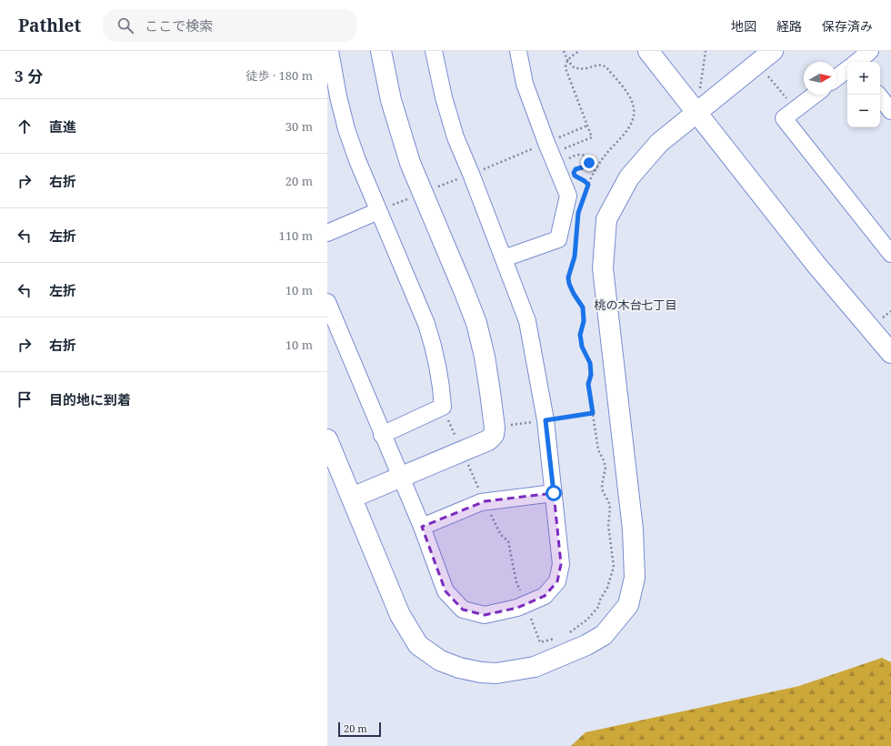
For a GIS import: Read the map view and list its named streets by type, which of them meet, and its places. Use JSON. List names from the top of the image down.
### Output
{
  "districts": ["桃の木台七丁目"],
  "scale_bar": "20 m",
  "north": "right",
  "page": {
    "header": "Pathlet",
    "search": "ここで検索",
    "nav": ["地図", "経路", "保存済み"],
    "heading": ["3 分", "徒歩 · 180 m"],
    "map_buttons": ["+", "−"],
    "list": [
      ["直進", "30 m"],
      ["右折", "20 m"],
      ["左折", "110 m"],
      ["左折", "10 m"],
      ["右折", "10 m"],
      "目的地に到着"
    ],
    "scale": "20 m"
  }
}
